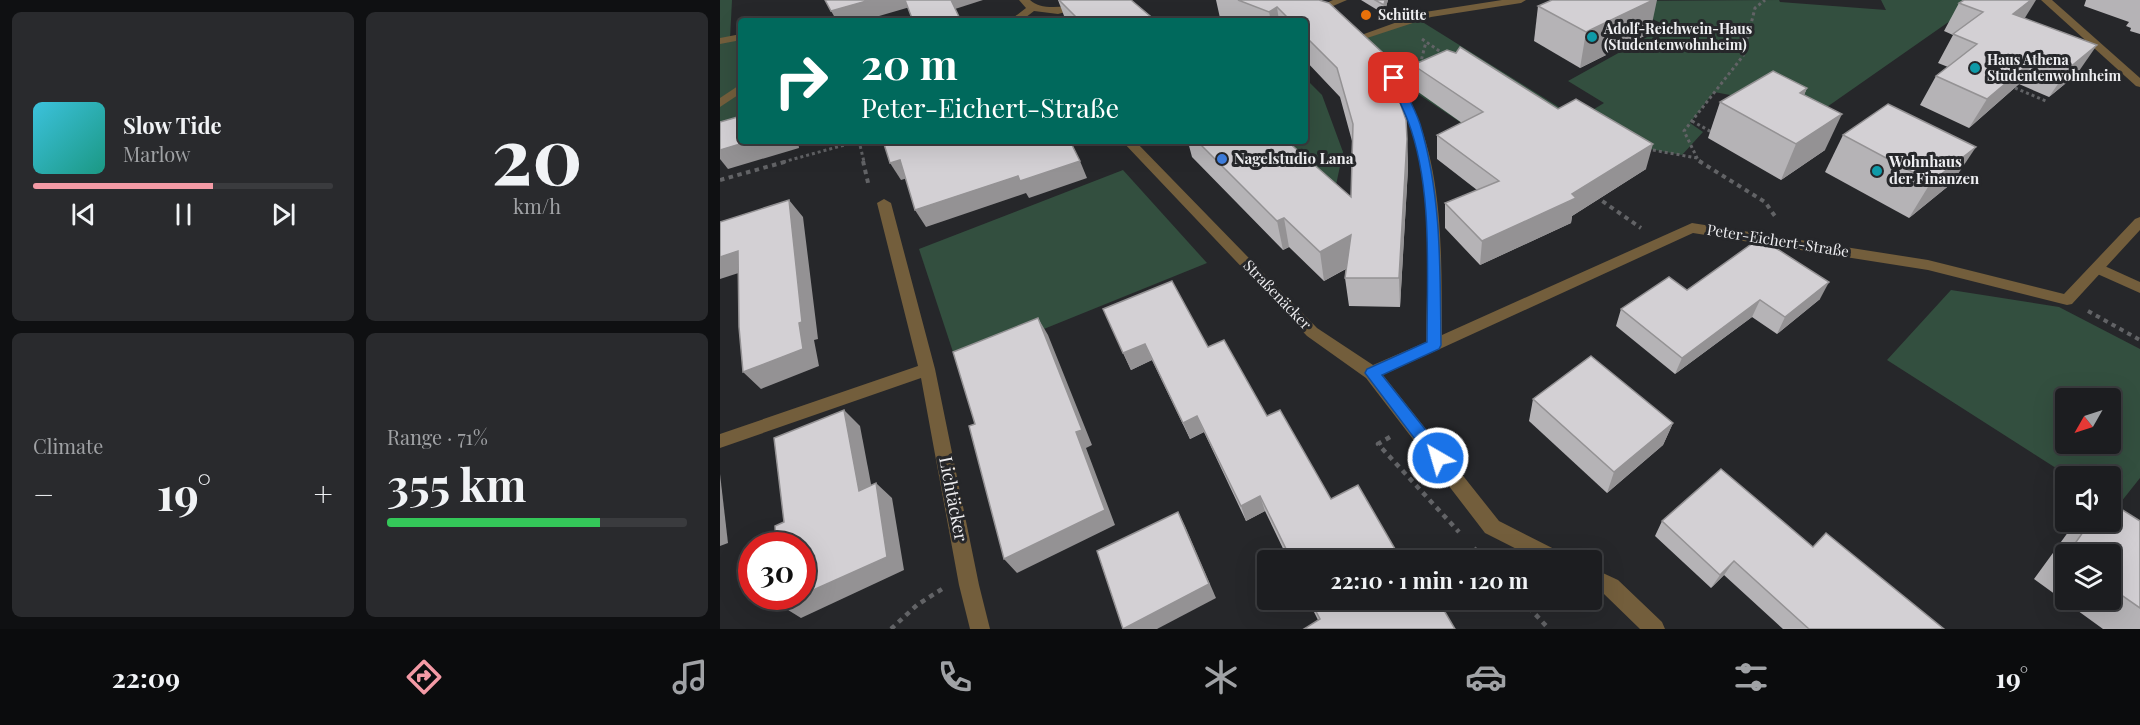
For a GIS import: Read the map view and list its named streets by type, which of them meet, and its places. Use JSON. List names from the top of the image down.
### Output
{
  "streets": {
    "street": ["Peter-Eichert-Straße", "Straßenäcker", "Lichtäcker"]
  },
  "crossings": [
    ["Peter-Eichert-Straße", "Straßenäcker"]
  ],
  "places": [
    "Schütte",
    "Adolf-Reichwein-Haus (Studentenwohnheim)",
    "Haus Athena Studentenwohnheim",
    "Nagelstudio Lana",
    "Wohnhaus der Finanzen"
  ],
  "north": "bottom left",
  "page": {
    "tile": [
      ["20", "km/h"],
      "Climate",
      ["Range · 71%", "355 km"]
    ],
    "turn": ["20 m", "Peter-Eichert-Straße"],
    "song": ["Slow Tide", "Marlow"],
    "heat": ["−", "19°", "+"],
    "limit": "30",
    "trip": "22:10 · 1 min · 120 m",
    "tabs": ["22:09", "19°"]
  }
}
